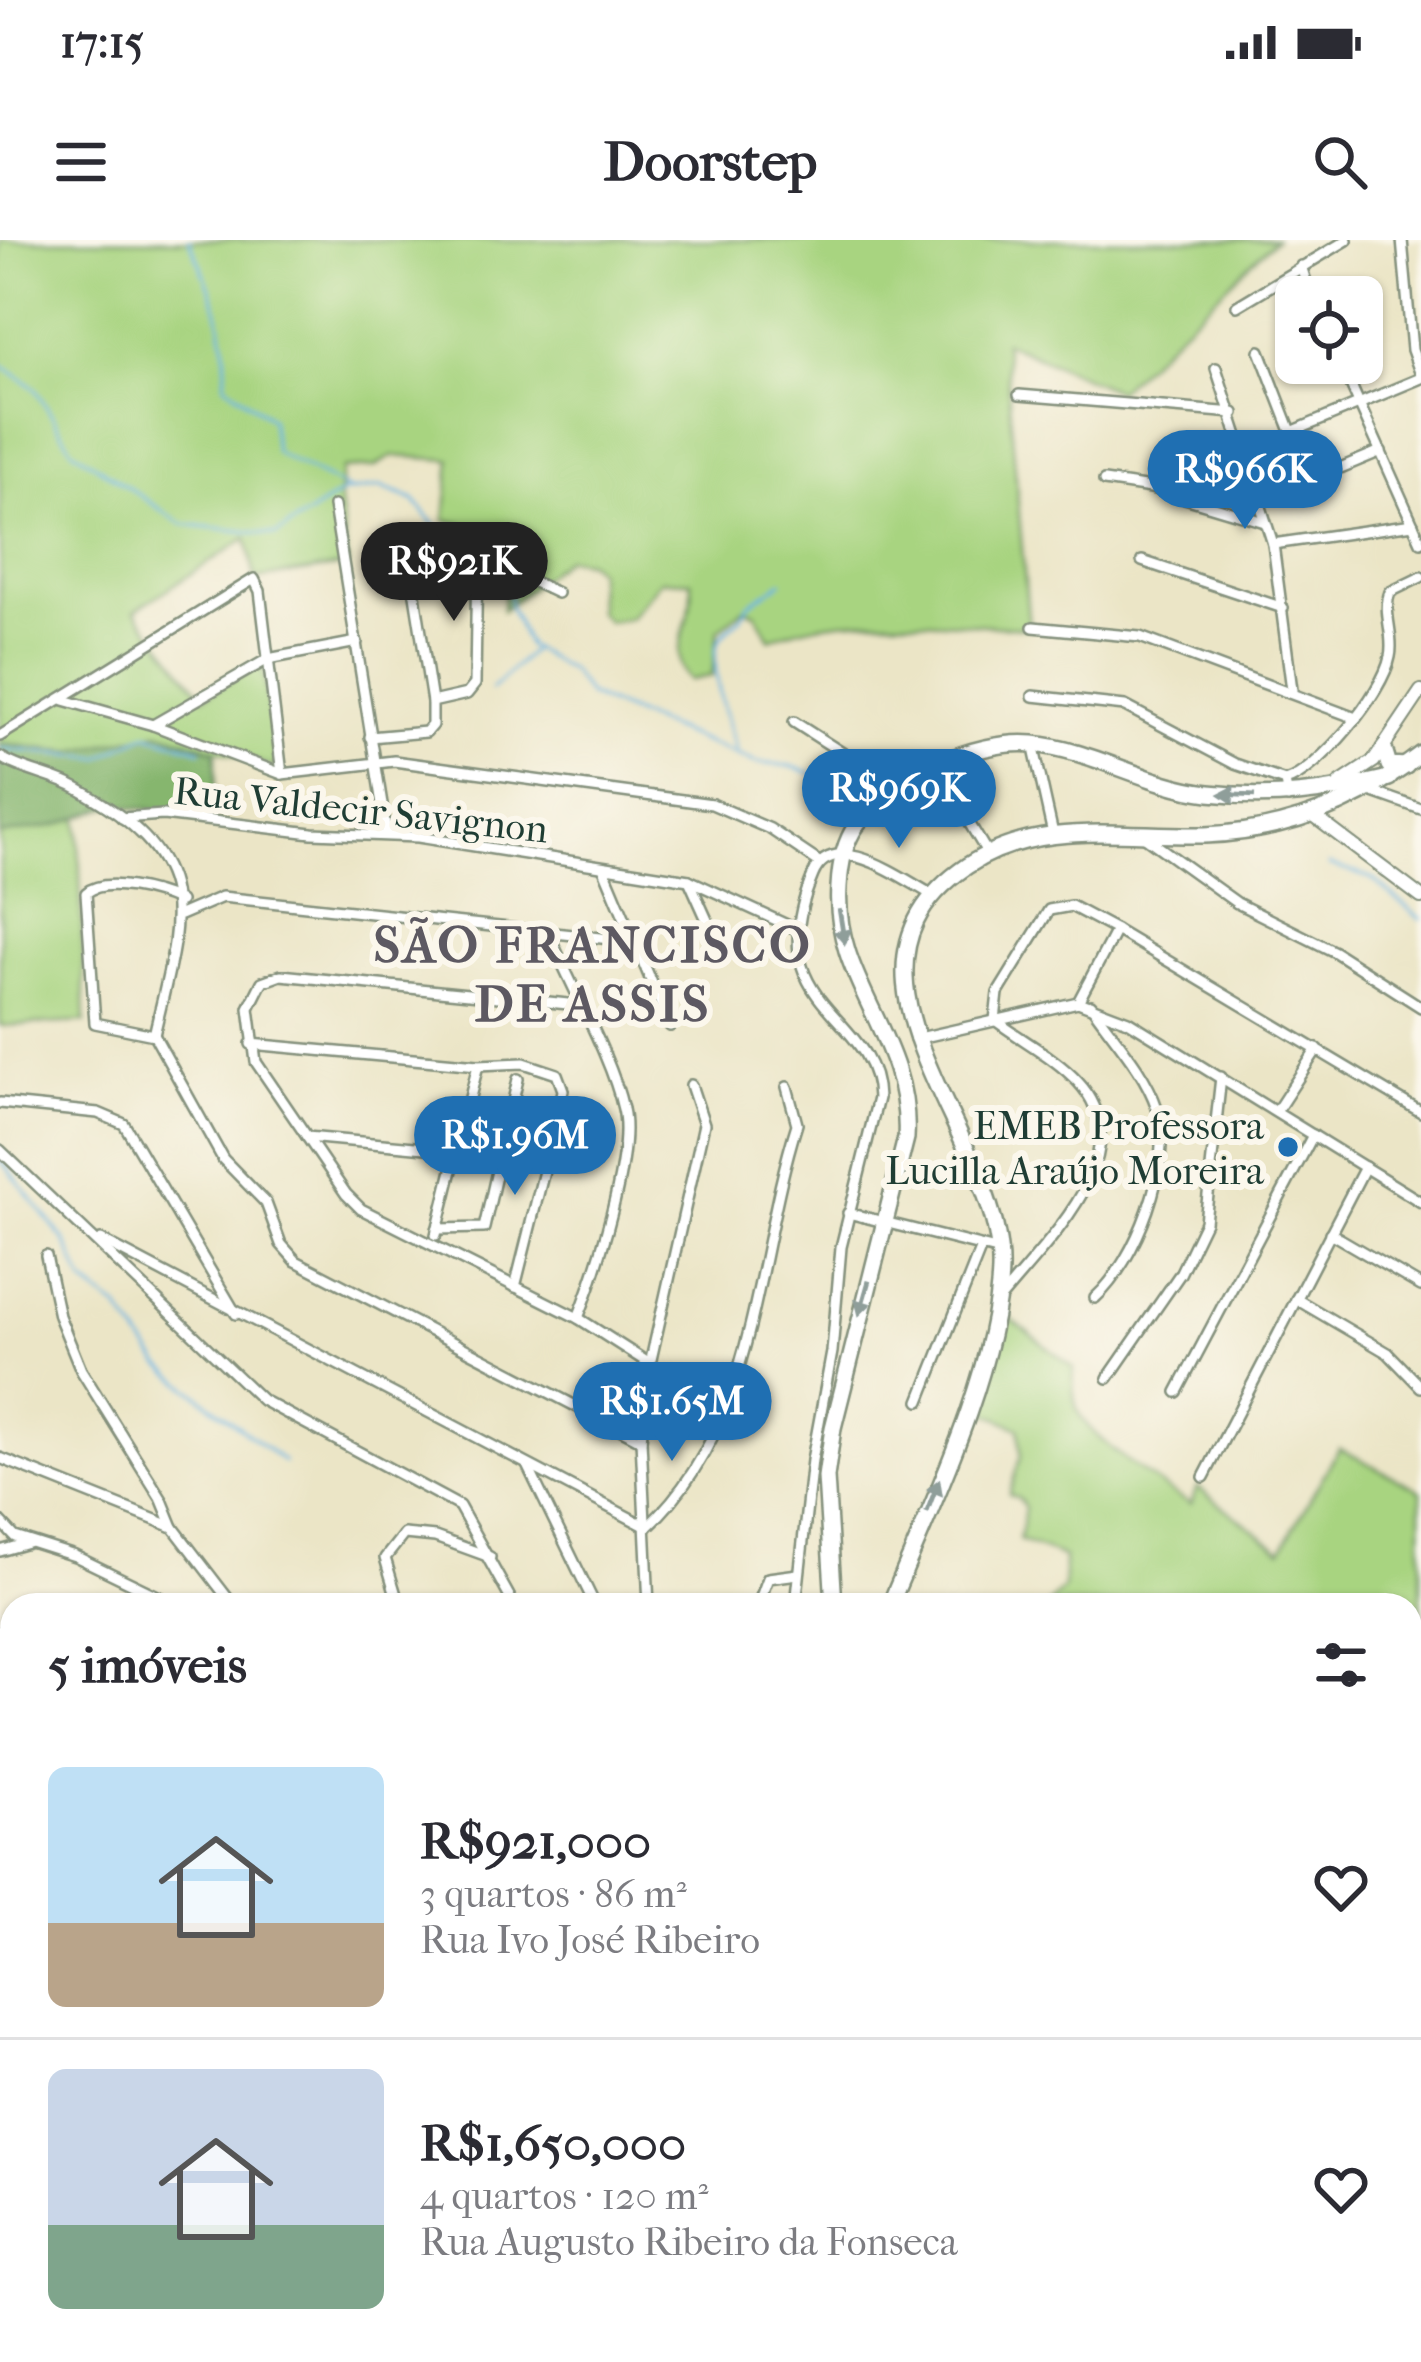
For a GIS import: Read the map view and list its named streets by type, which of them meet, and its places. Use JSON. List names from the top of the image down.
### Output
{
  "streets": {
    "street": ["Rua Valdecir Savignon"]
  },
  "districts": ["SÃO FRANCISCO DE ASSIS"],
  "places": ["EMEB Professora Lucilla Araújo Moreira"],
  "page": {
    "status": "17:15",
    "header": "Doorstep",
    "price": [
      "R$966K",
      "R$921K",
      "R$969K",
      "R$1.96M",
      "R$1.65M"
    ],
    "heading": "5 imóveis",
    "list": [
      {
        "name": "R$921,000",
        "note": "3 quartos · 86 m² · Rua Ivo José Ribeiro"
      },
      {
        "name": "R$1,650,000",
        "note": "4 quartos · 120 m² · Rua Augusto Ribeiro da Fonseca"
      }
    ]
  }
}
